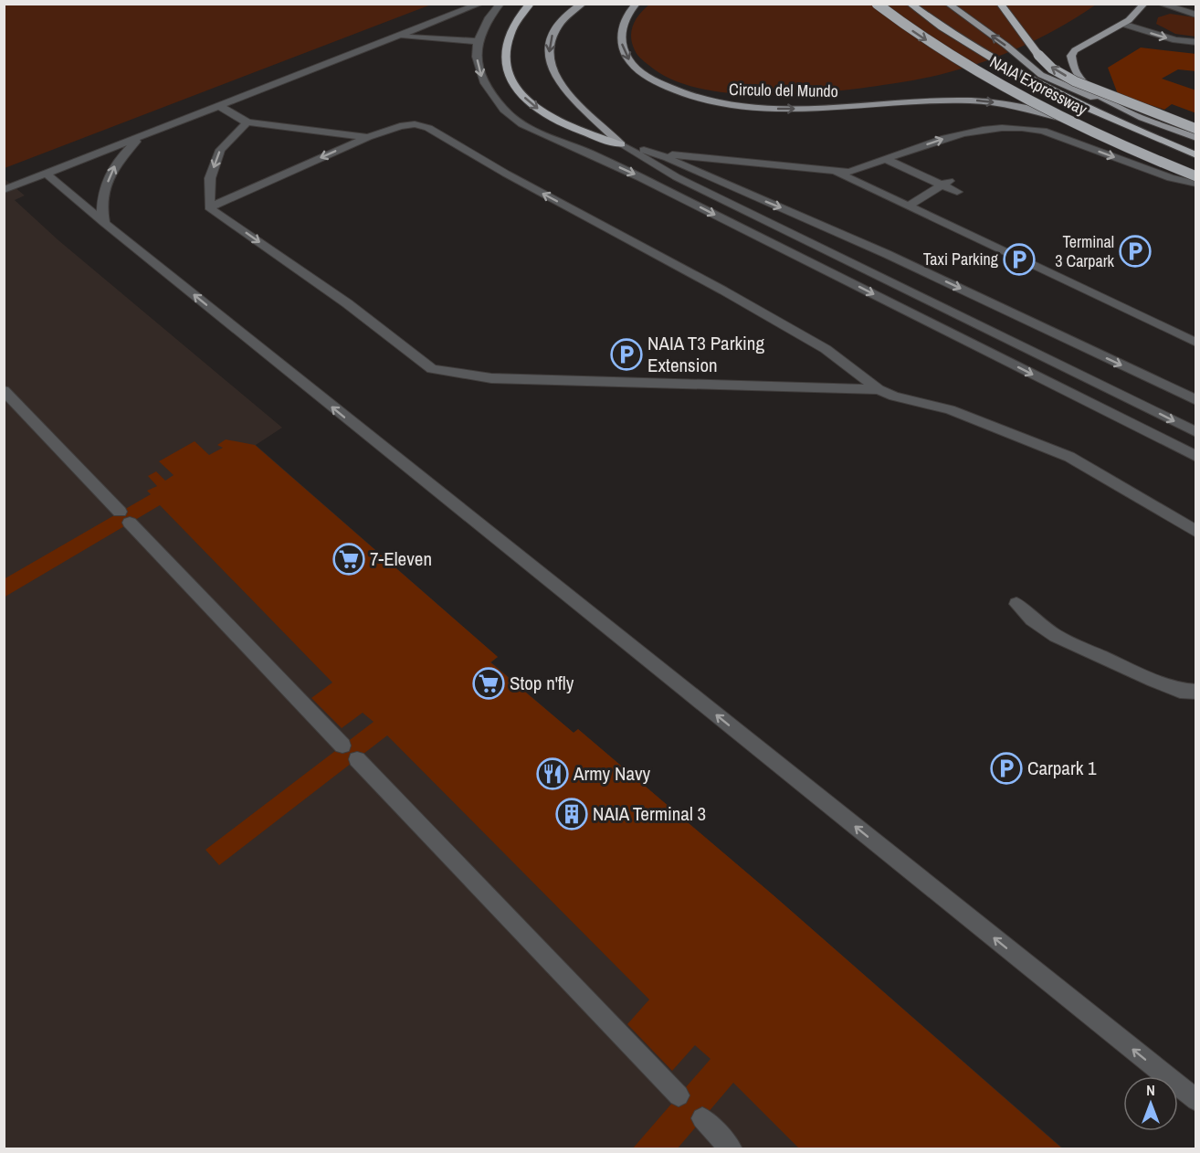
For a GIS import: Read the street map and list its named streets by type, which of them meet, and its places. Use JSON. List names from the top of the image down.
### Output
{
  "streets": {
    "highway": ["NAIA Expressway"],
    "main road": ["Circulo del Mundo"]
  },
  "places": {
    "parking": [
      "Terminal 3 Carpark",
      "Taxi Parking",
      "NAIA T3 Parking Extension",
      "Carpark 1"
    ],
    "supermarket": ["7-Eleven", "Stop n'fly"],
    "restaurant": ["Army Navy"],
    "building": ["NAIA Terminal 3"]
  },
  "north": "top"
}
